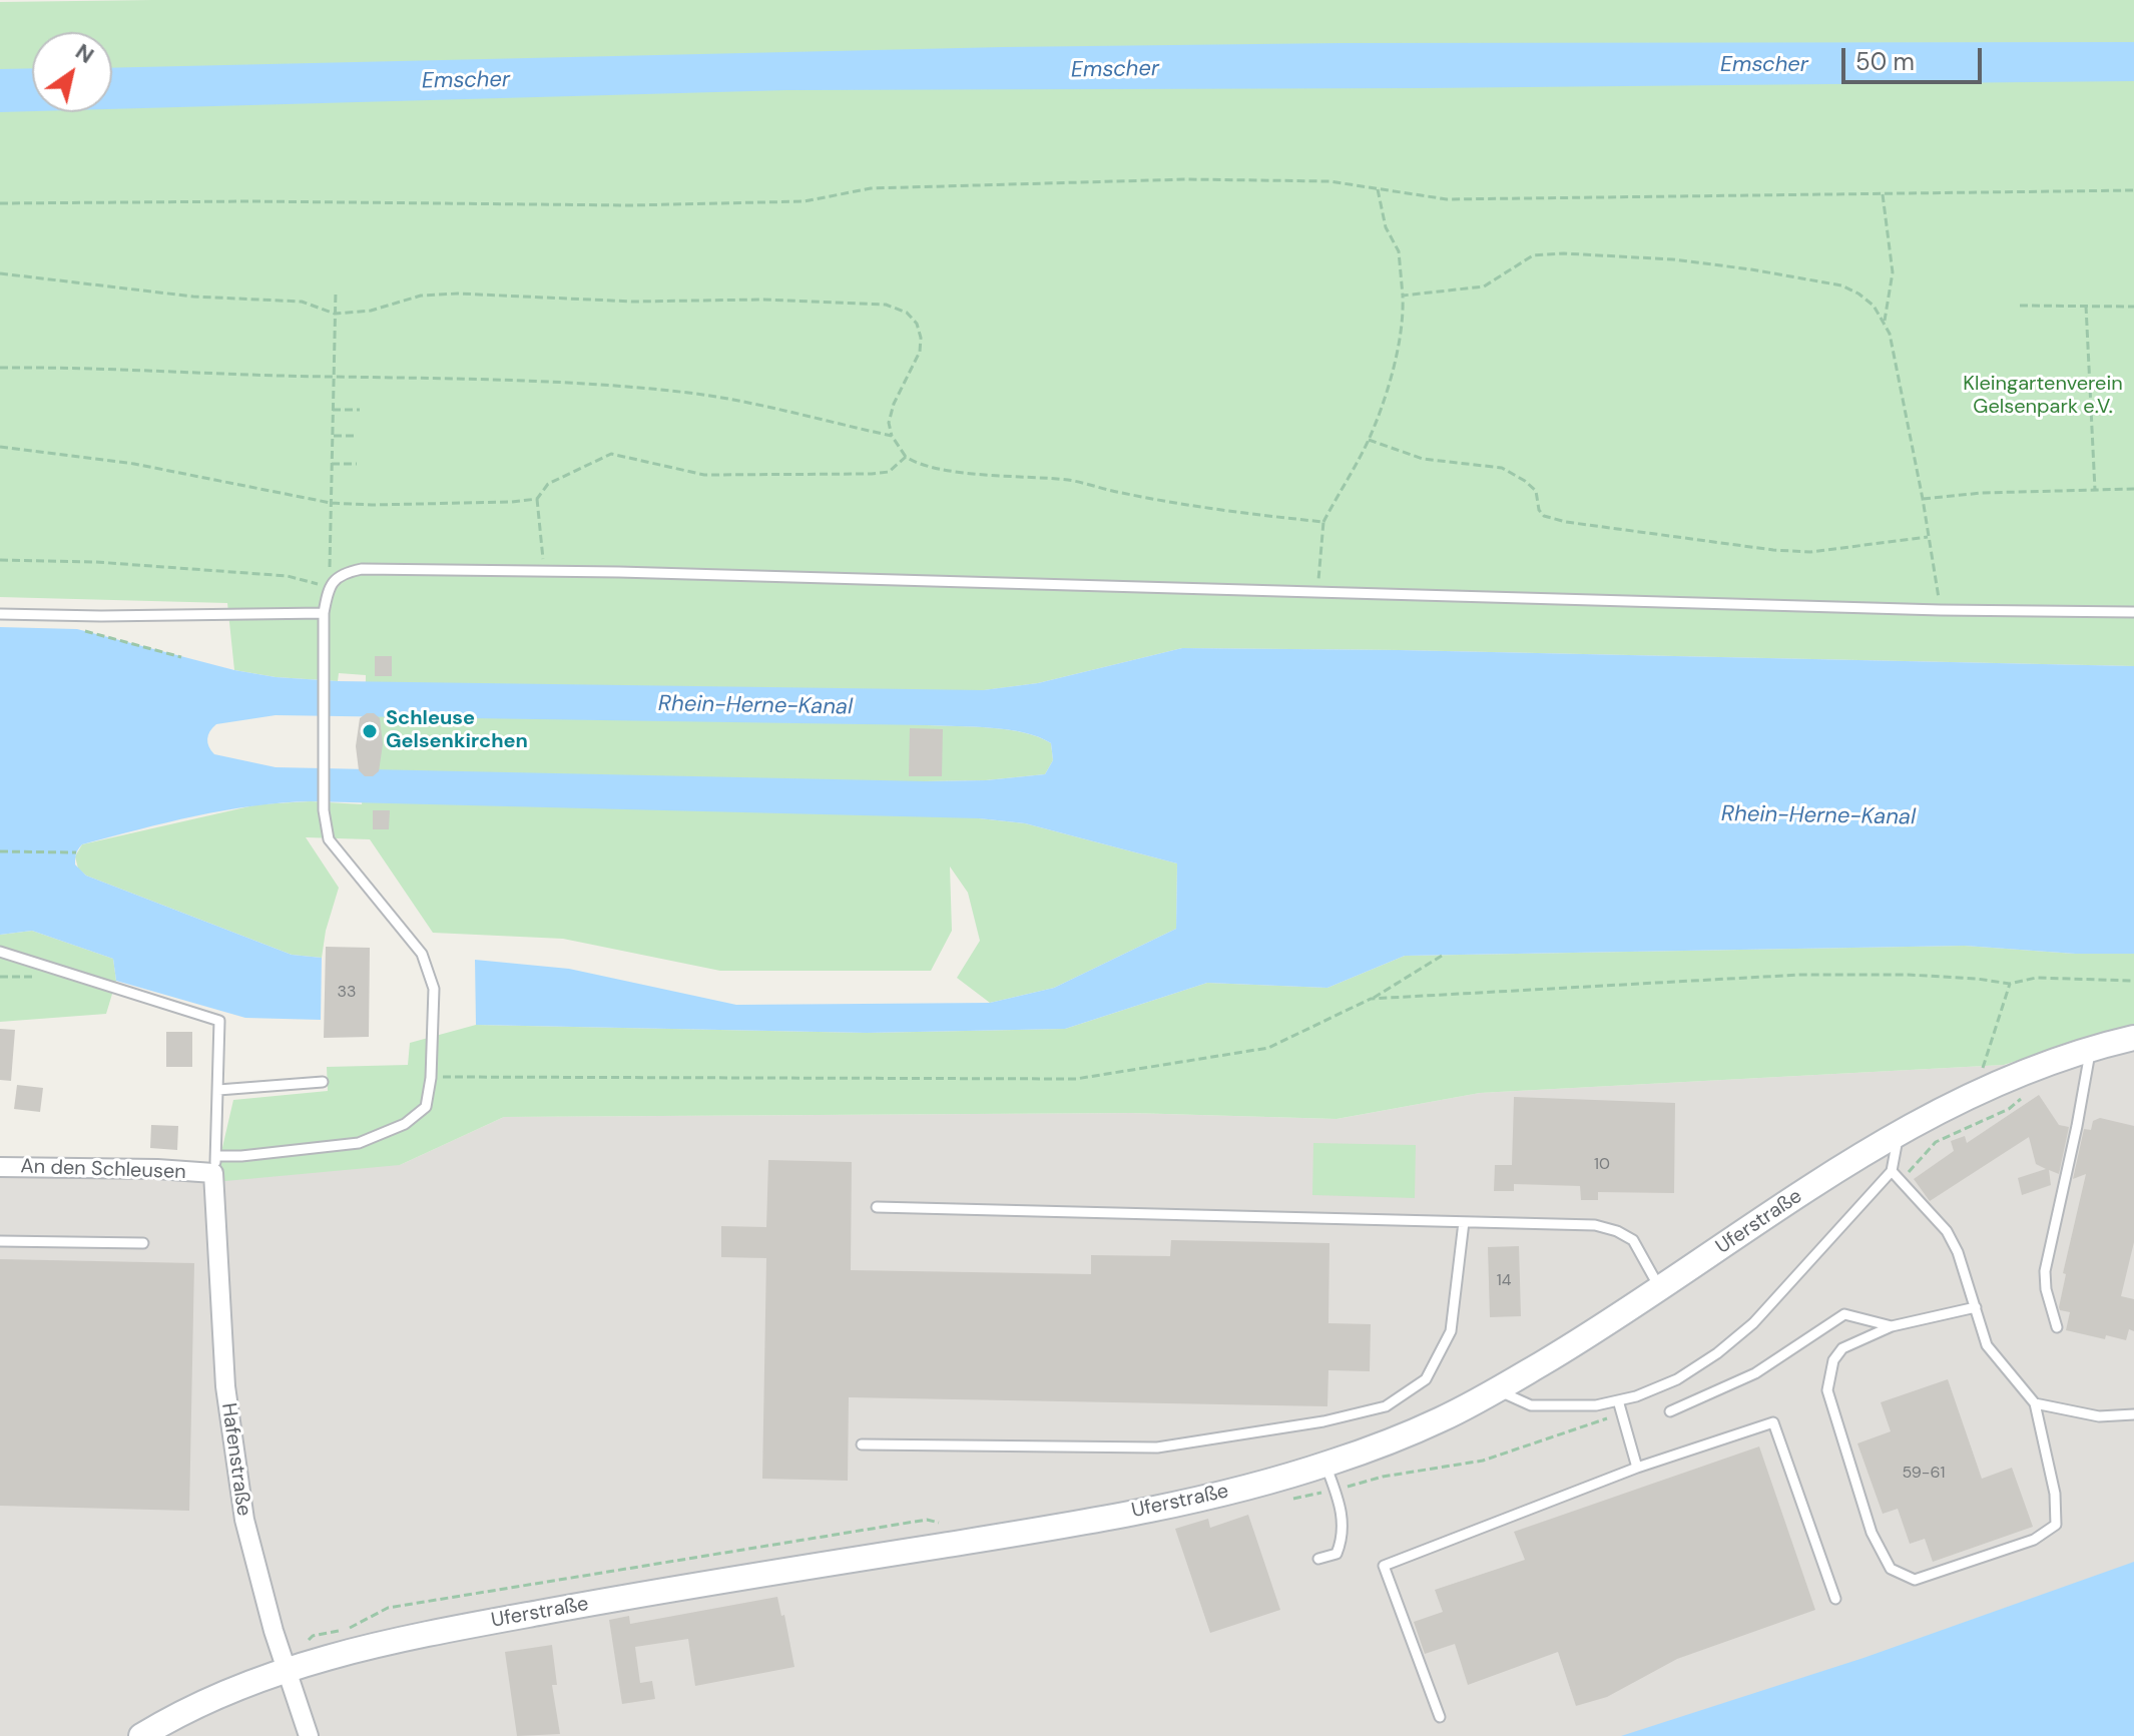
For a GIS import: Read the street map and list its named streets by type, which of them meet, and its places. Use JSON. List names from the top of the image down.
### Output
{
  "streets": {
    "main road": ["Uferstraße"],
    "street": ["An den Schleusen", "Hafenstraße"]
  },
  "crossings": [
    ["An den Schleusen", "Hafenstraße"],
    ["Uferstraße", "Hafenstraße"]
  ],
  "water": ["Emscher", "Rhein-Herne-Kanal"],
  "parks": ["Kleingartenverein Gelsenpark e.V."],
  "places": ["Schleuse Gelsenkirchen"],
  "house_numbers": [
    "33",
    "10",
    "14",
    "59-61"
  ],
  "scale_bar": "50 m",
  "north": "top right"
}
